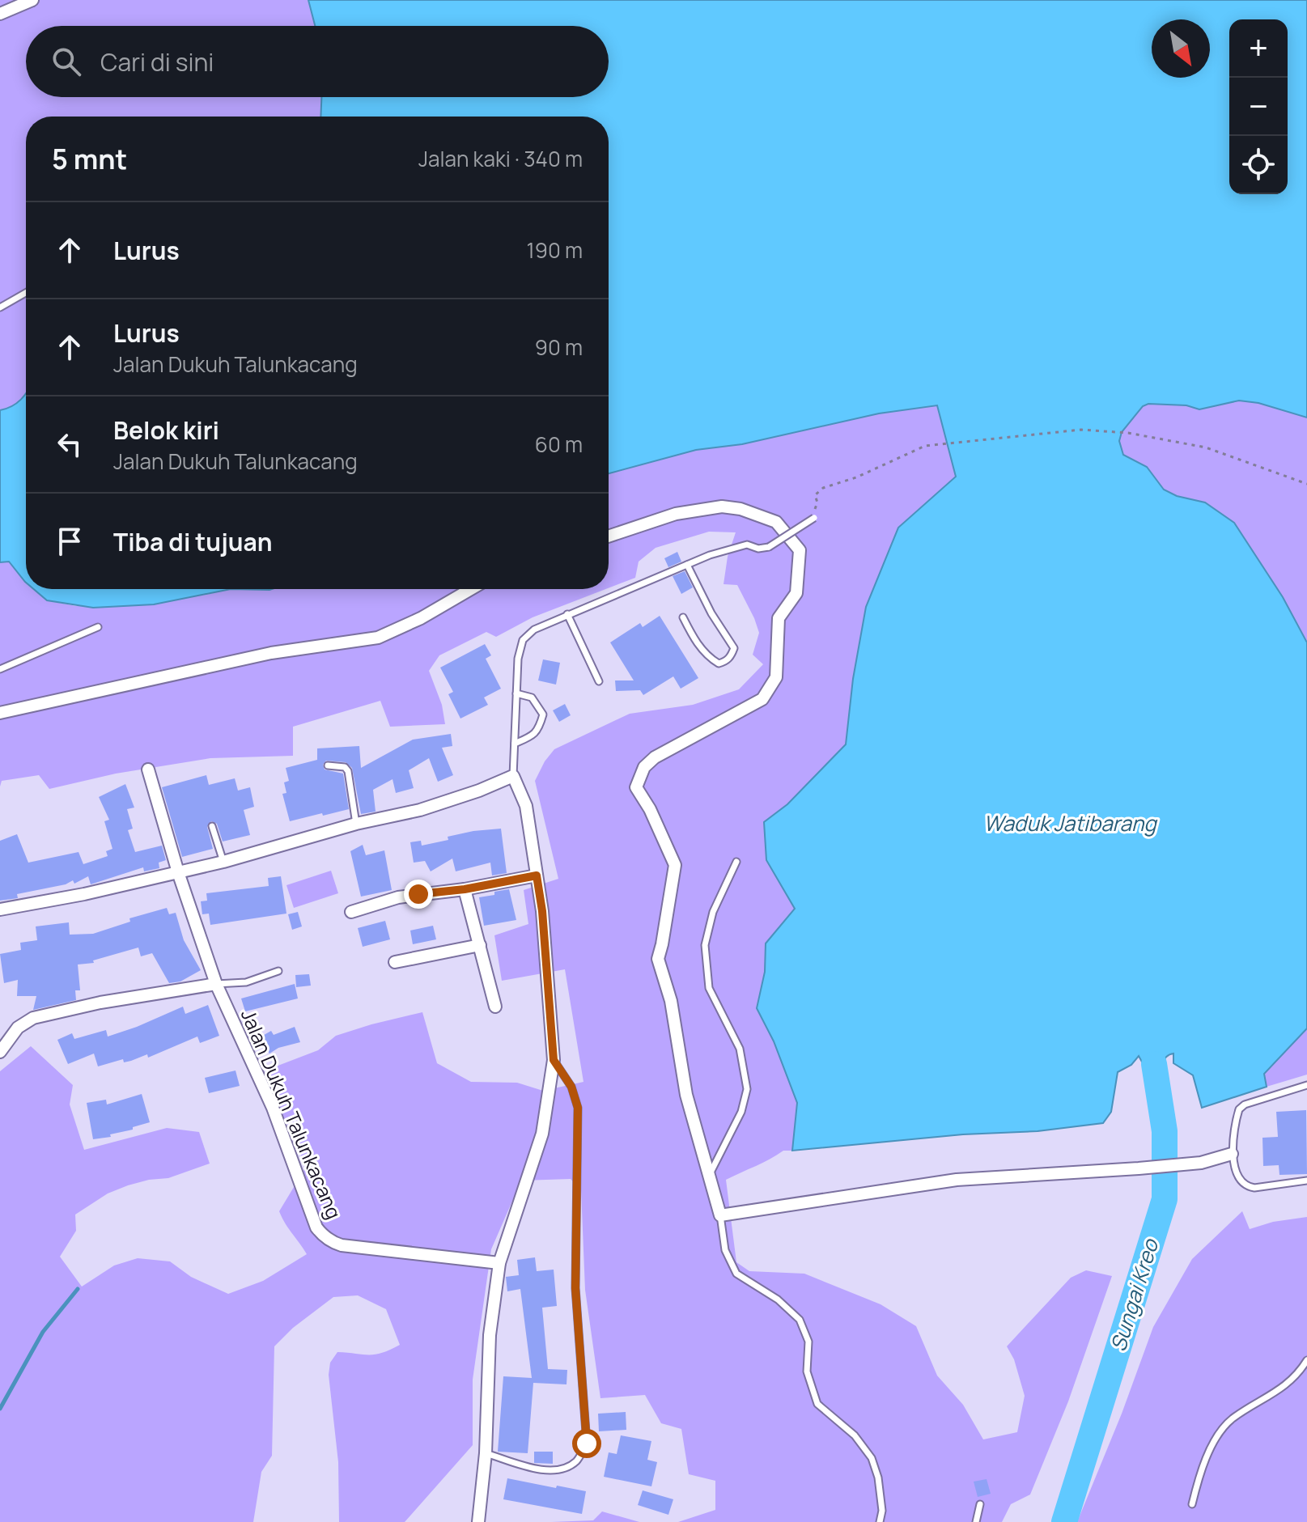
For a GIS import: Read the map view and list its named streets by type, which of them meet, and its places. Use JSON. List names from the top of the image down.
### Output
{
  "streets": {
    "street": ["Jalan Dukuh Talunkacang"]
  },
  "water": ["Waduk Jatibarang", "Sungai Kreo"],
  "north": "bottom right",
  "page": {
    "map_buttons": ["+", "−"],
    "search": "Cari di sini",
    "heading": ["5 mnt", "Jalan kaki · 340 m"],
    "list": [
      ["Lurus", "190 m"],
      ["Lurus", "Jalan Dukuh Talunkacang", "90 m"],
      ["Belok kiri", "Jalan Dukuh Talunkacang", "60 m"],
      "Tiba di tujuan"
    ]
  }
}
